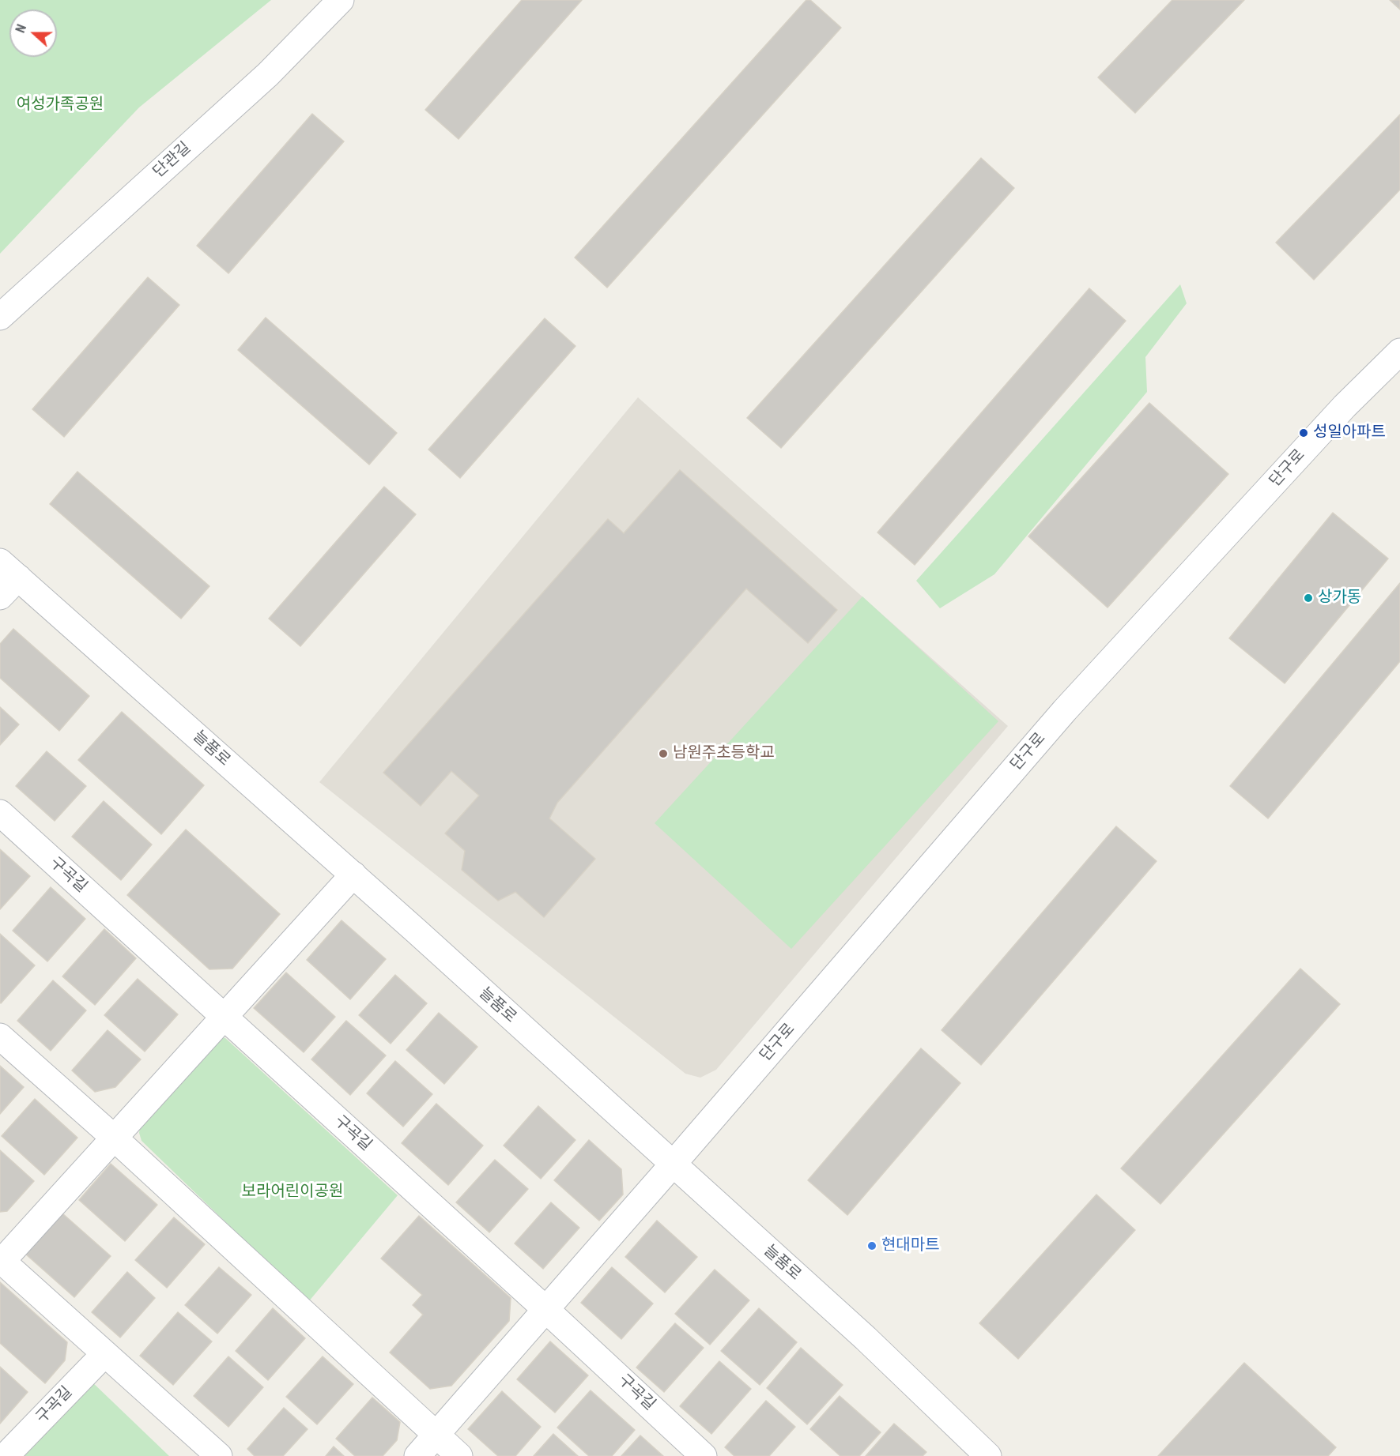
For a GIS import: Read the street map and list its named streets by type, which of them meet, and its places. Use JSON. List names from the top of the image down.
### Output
{
  "streets": {
    "street": [
      "단관길",
      "단구로",
      "늘품로",
      "구곡길"
    ]
  },
  "crossings": [
    ["단구로", "늘품로"],
    ["단구로", "구곡길"]
  ],
  "parks": ["여성가족공원", "보라어린이공원"],
  "places": [
    "성일아파트",
    "상가동",
    "남원주초등학교",
    "현대마트"
  ],
  "north": "left"
}
